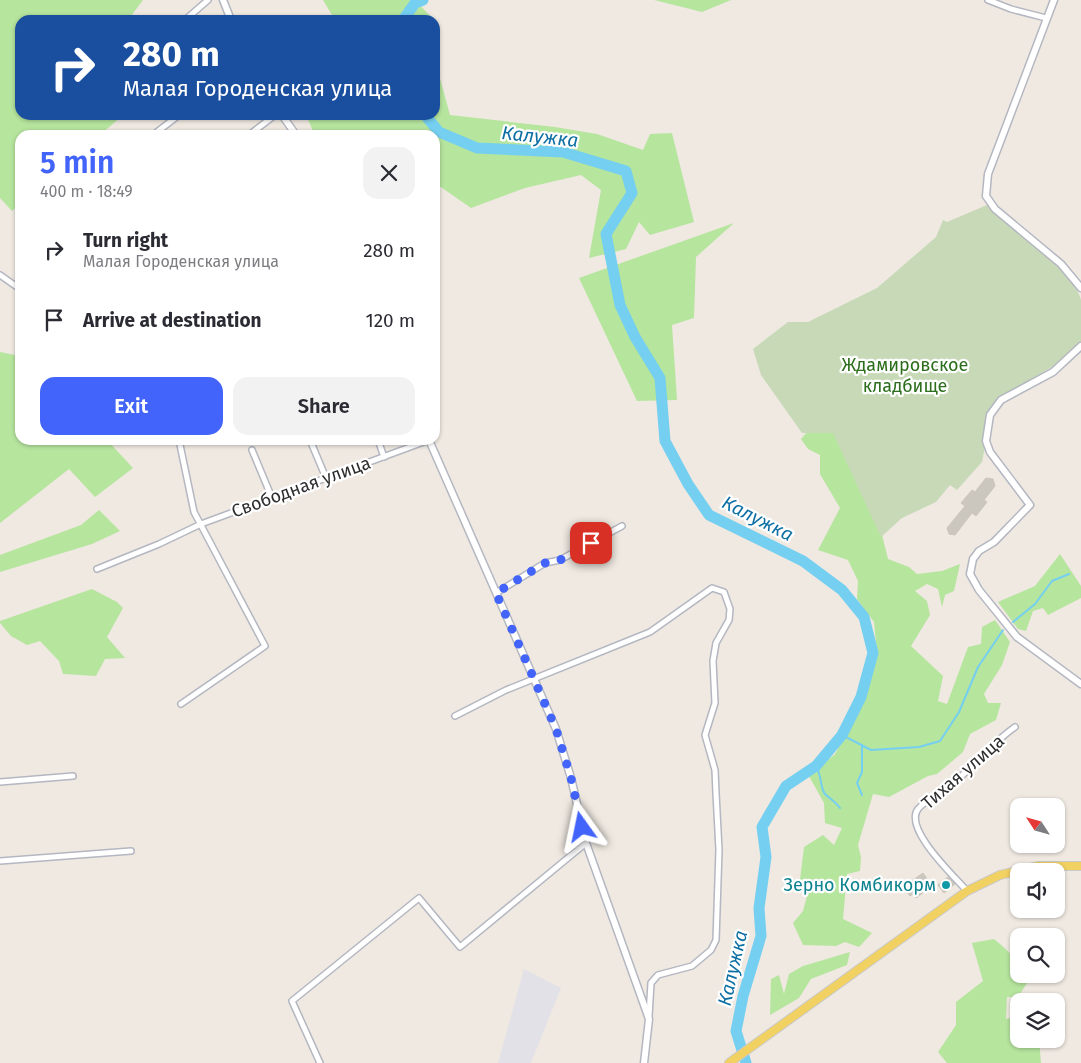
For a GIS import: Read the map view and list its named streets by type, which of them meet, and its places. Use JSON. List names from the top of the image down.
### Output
{
  "streets": {
    "street": ["Свободная улица", "Тихая улица"]
  },
  "water": ["Калужка"],
  "parks": ["Ждамировское кладбище"],
  "places": ["Зерно Комбикорм"],
  "north": "top left",
  "page": {
    "turn": ["280 m", "Малая Городенская улица"],
    "heading": ["5 min", "400 m · 18:49"],
    "list": [
      {
        "name": "Turn right",
        "note": "Малая Городенская улица",
        "value": "280 m"
      },
      {
        "name": "Arrive at destination",
        "value": "120 m"
      }
    ],
    "buttons": ["Exit", "Share"]
  }
}
